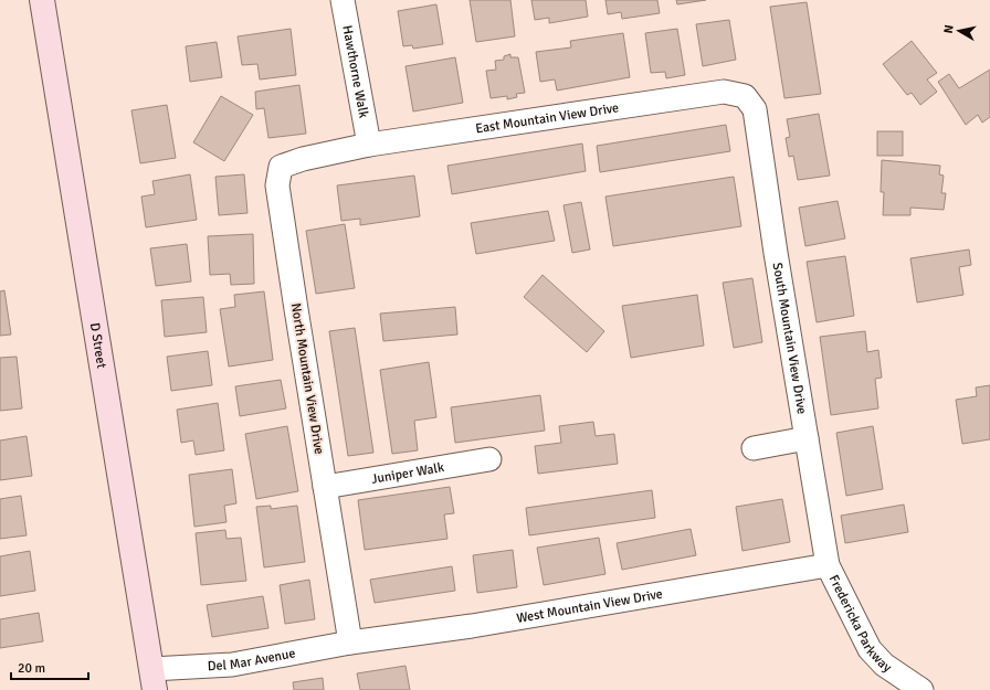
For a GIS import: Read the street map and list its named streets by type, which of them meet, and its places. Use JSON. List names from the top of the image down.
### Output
{
  "streets": {
    "street": [
      "Hawthorne Walk",
      "East Mountain View Drive",
      "South Mountain View Drive",
      "D Street",
      "North Mountain View Drive",
      "Juniper Walk",
      "West Mountain View Drive",
      "Fredericka Parkway",
      "Del Mar Avenue"
    ]
  },
  "crossings": [
    ["Hawthorne Walk", "East Mountain View Drive"],
    ["East Mountain View Drive", "South Mountain View Drive"],
    ["East Mountain View Drive", "North Mountain View Drive"],
    ["South Mountain View Drive", "West Mountain View Drive"],
    ["South Mountain View Drive", "Fredericka Parkway"],
    ["D Street", "Del Mar Avenue"],
    ["North Mountain View Drive", "Juniper Walk"],
    ["North Mountain View Drive", "West Mountain View Drive"],
    ["North Mountain View Drive", "Del Mar Avenue"],
    ["West Mountain View Drive", "Fredericka Parkway"],
    ["West Mountain View Drive", "Del Mar Avenue"]
  ],
  "scale_bar": "20 m",
  "north": "left"
}
